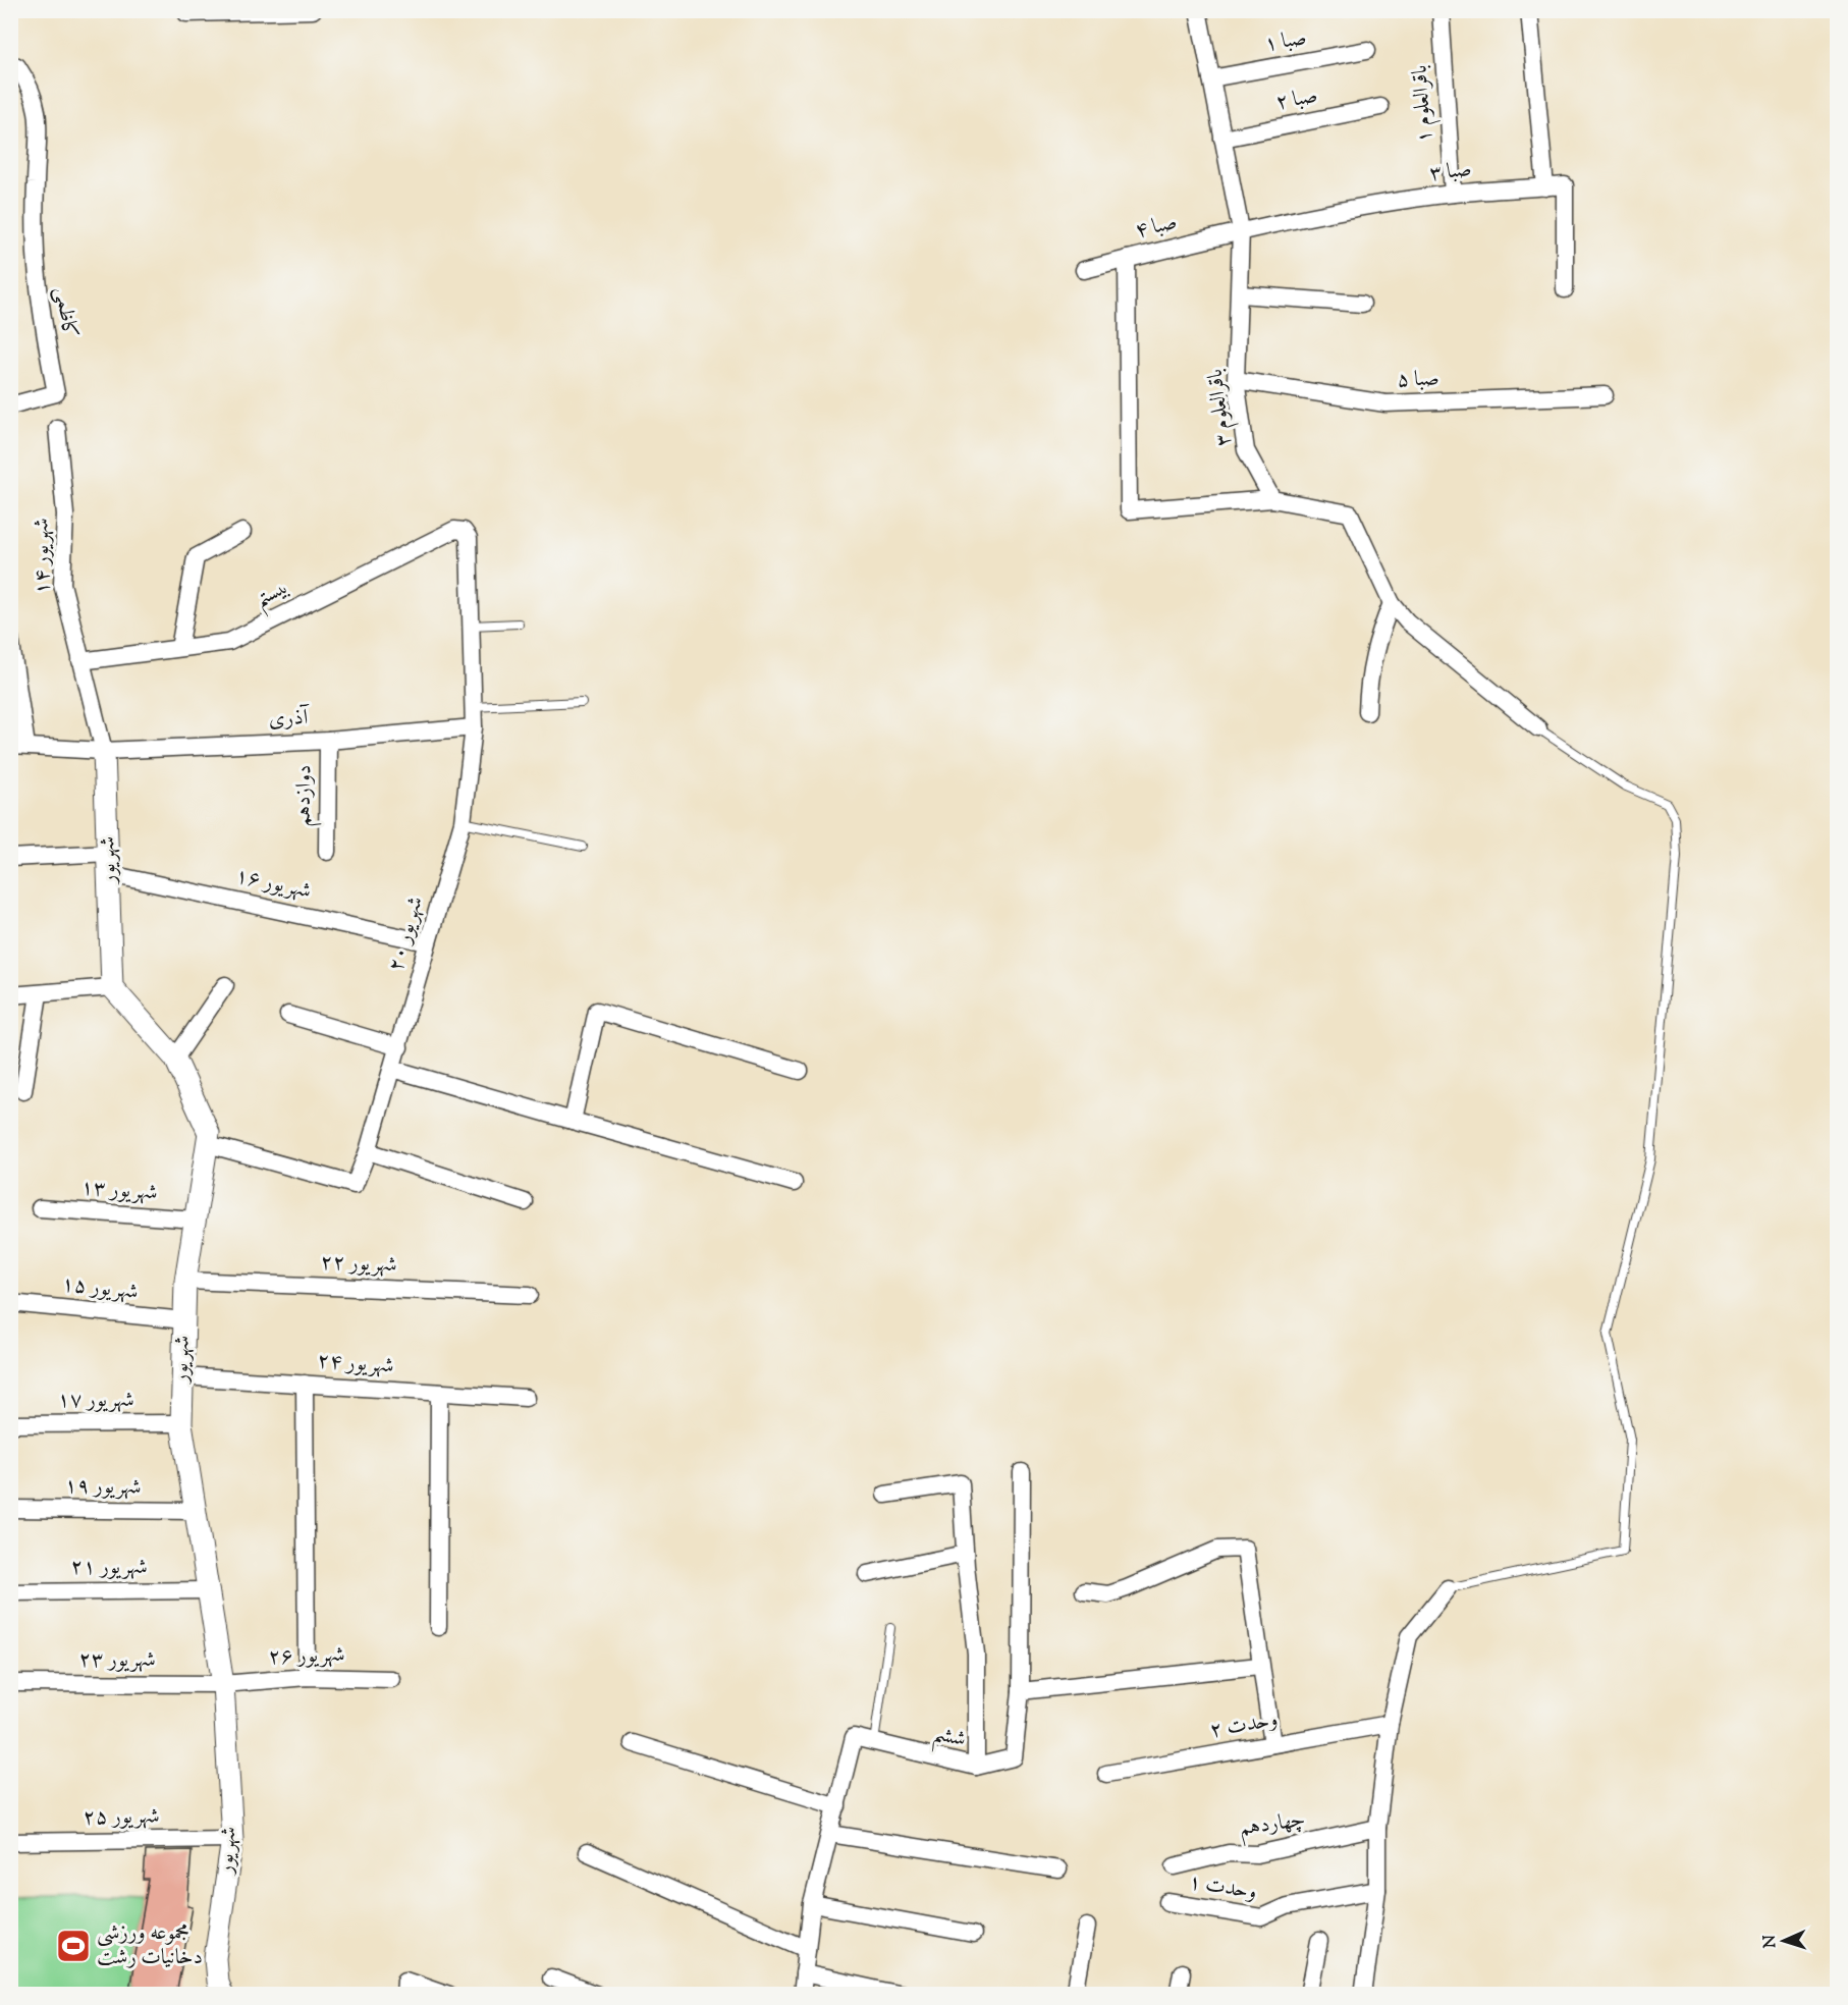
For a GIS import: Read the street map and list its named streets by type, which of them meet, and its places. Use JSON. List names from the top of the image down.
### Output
{
  "streets": {
    "street": [
      "صبا ۱",
      "صبا ۲",
      "باقرالعلوم ۱",
      "صبا ۳",
      "صبا ۴",
      "کاظمی",
      "صبا ۵",
      "باقرالعلوم ۳",
      "شهریور ۱۴",
      "بیستم",
      "آذری",
      "دوازدهم",
      "شهریور",
      "شهریور ۱۶",
      "شهریور ۲۰",
      "شهریور ۱۳",
      "شهریور ۲۲",
      "شهریور ۱۵",
      "شهریور ۲۴",
      "شهریور ۱۷",
      "شهریور ۱۹",
      "شهریور ۲۱",
      "شهریور ۲۶",
      "شهریور ۲۳",
      "وحدت ۲",
      "ششم",
      "شهریور ۲۵",
      "چهاردهم",
      "وحدت ۱"
    ]
  },
  "crossings": [
    ["صبا ۱", "باقرالعلوم ۳"],
    ["صبا ۲", "باقرالعلوم ۳"],
    ["باقرالعلوم ۱", "صبا ۳"],
    ["صبا ۳", "صبا ۴"],
    ["صبا ۳", "باقرالعلوم ۳"],
    ["صبا ۴", "باقرالعلوم ۳"],
    ["صبا ۵", "باقرالعلوم ۳"],
    ["شهریور ۱۴", "بیستم"],
    ["شهریور ۱۴", "آذری"],
    ["شهریور ۱۴", "شهریور"],
    ["بیستم", "شهریور ۲۰"],
    ["آذری", "دوازدهم"],
    ["آذری", "شهریور"],
    ["آذری", "شهریور ۲۰"],
    ["شهریور", "شهریور ۱۶"],
    ["شهریور", "شهریور ۲۰"],
    ["شهریور", "شهریور ۱۳"],
    ["شهریور", "شهریور ۲۲"],
    ["شهریور", "شهریور ۱۵"],
    ["شهریور", "شهریور ۲۴"],
    ["شهریور", "شهریور ۱۷"],
    ["شهریور", "شهریور ۱۹"],
    ["شهریور", "شهریور ۲۱"],
    ["شهریور", "شهریور ۲۶"],
    ["شهریور", "شهریور ۲۳"],
    ["شهریور", "شهریور ۲۵"],
    ["شهریور ۱۶", "شهریور ۲۰"],
    ["شهریور ۲۶", "شهریور ۲۳"]
  ],
  "places": {
    "sports": ["مجموعه ورزشی دخانیات رشت"]
  },
  "north": "left"
}
